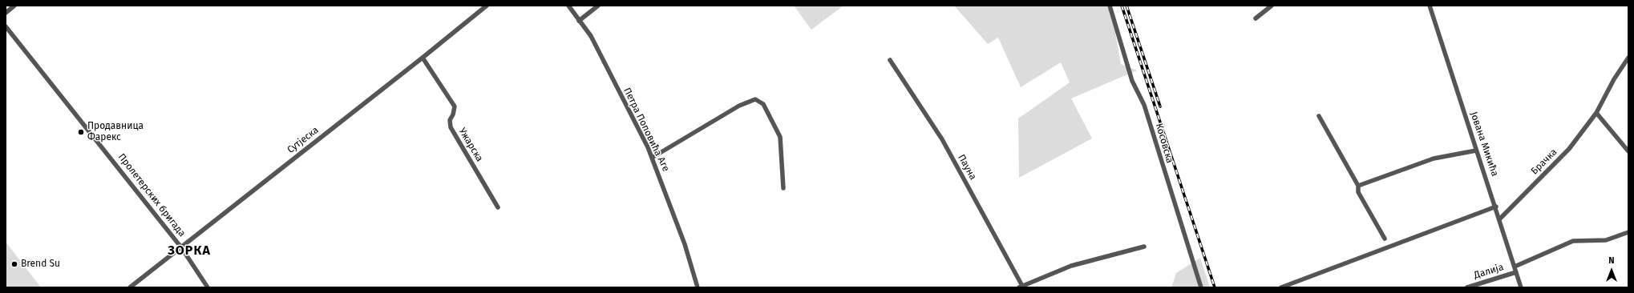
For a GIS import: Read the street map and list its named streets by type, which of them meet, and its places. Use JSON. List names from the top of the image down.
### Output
{
  "streets": {
    "street": [
      "Петра Поповића Аге",
      "Сутјеска",
      "Косовска",
      "Јована Микића",
      "Ужарска",
      "Брачка",
      "Пауна",
      "Пролетерских бригада",
      "Далија"
    ]
  },
  "crossings": [
    ["Сутјеска", "Ужарска"],
    ["Сутјеска", "Пролетерских бригада"],
    ["Јована Микића", "Брачка"],
    ["Јована Микића", "Далија"]
  ],
  "districts": ["ЗОРКА"],
  "places": ["Продавница Фарекс", "Brend Su"],
  "north": "top"
}
